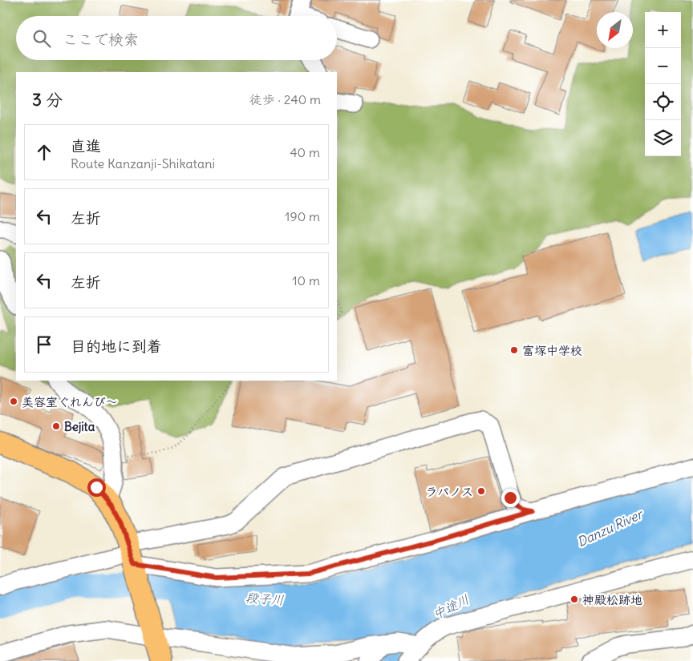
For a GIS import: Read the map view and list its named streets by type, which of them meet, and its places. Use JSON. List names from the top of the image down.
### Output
{
  "water": ["Danzu River", "段子川", "中途川"],
  "places": [
    "富塚中学校",
    "美容室ぐれんび～",
    "Bejita",
    "ラパノス",
    "神殿松跡地"
  ],
  "north": "bottom left",
  "page": {
    "map_buttons": ["+", "−"],
    "search": "ここで検索",
    "heading": ["3 分", "徒歩 · 240 m"],
    "list": [
      ["直進", "Route Kanzanji-Shikatani", "40 m"],
      ["左折", "190 m"],
      ["左折", "10 m"],
      "目的地に到着"
    ]
  }
}
